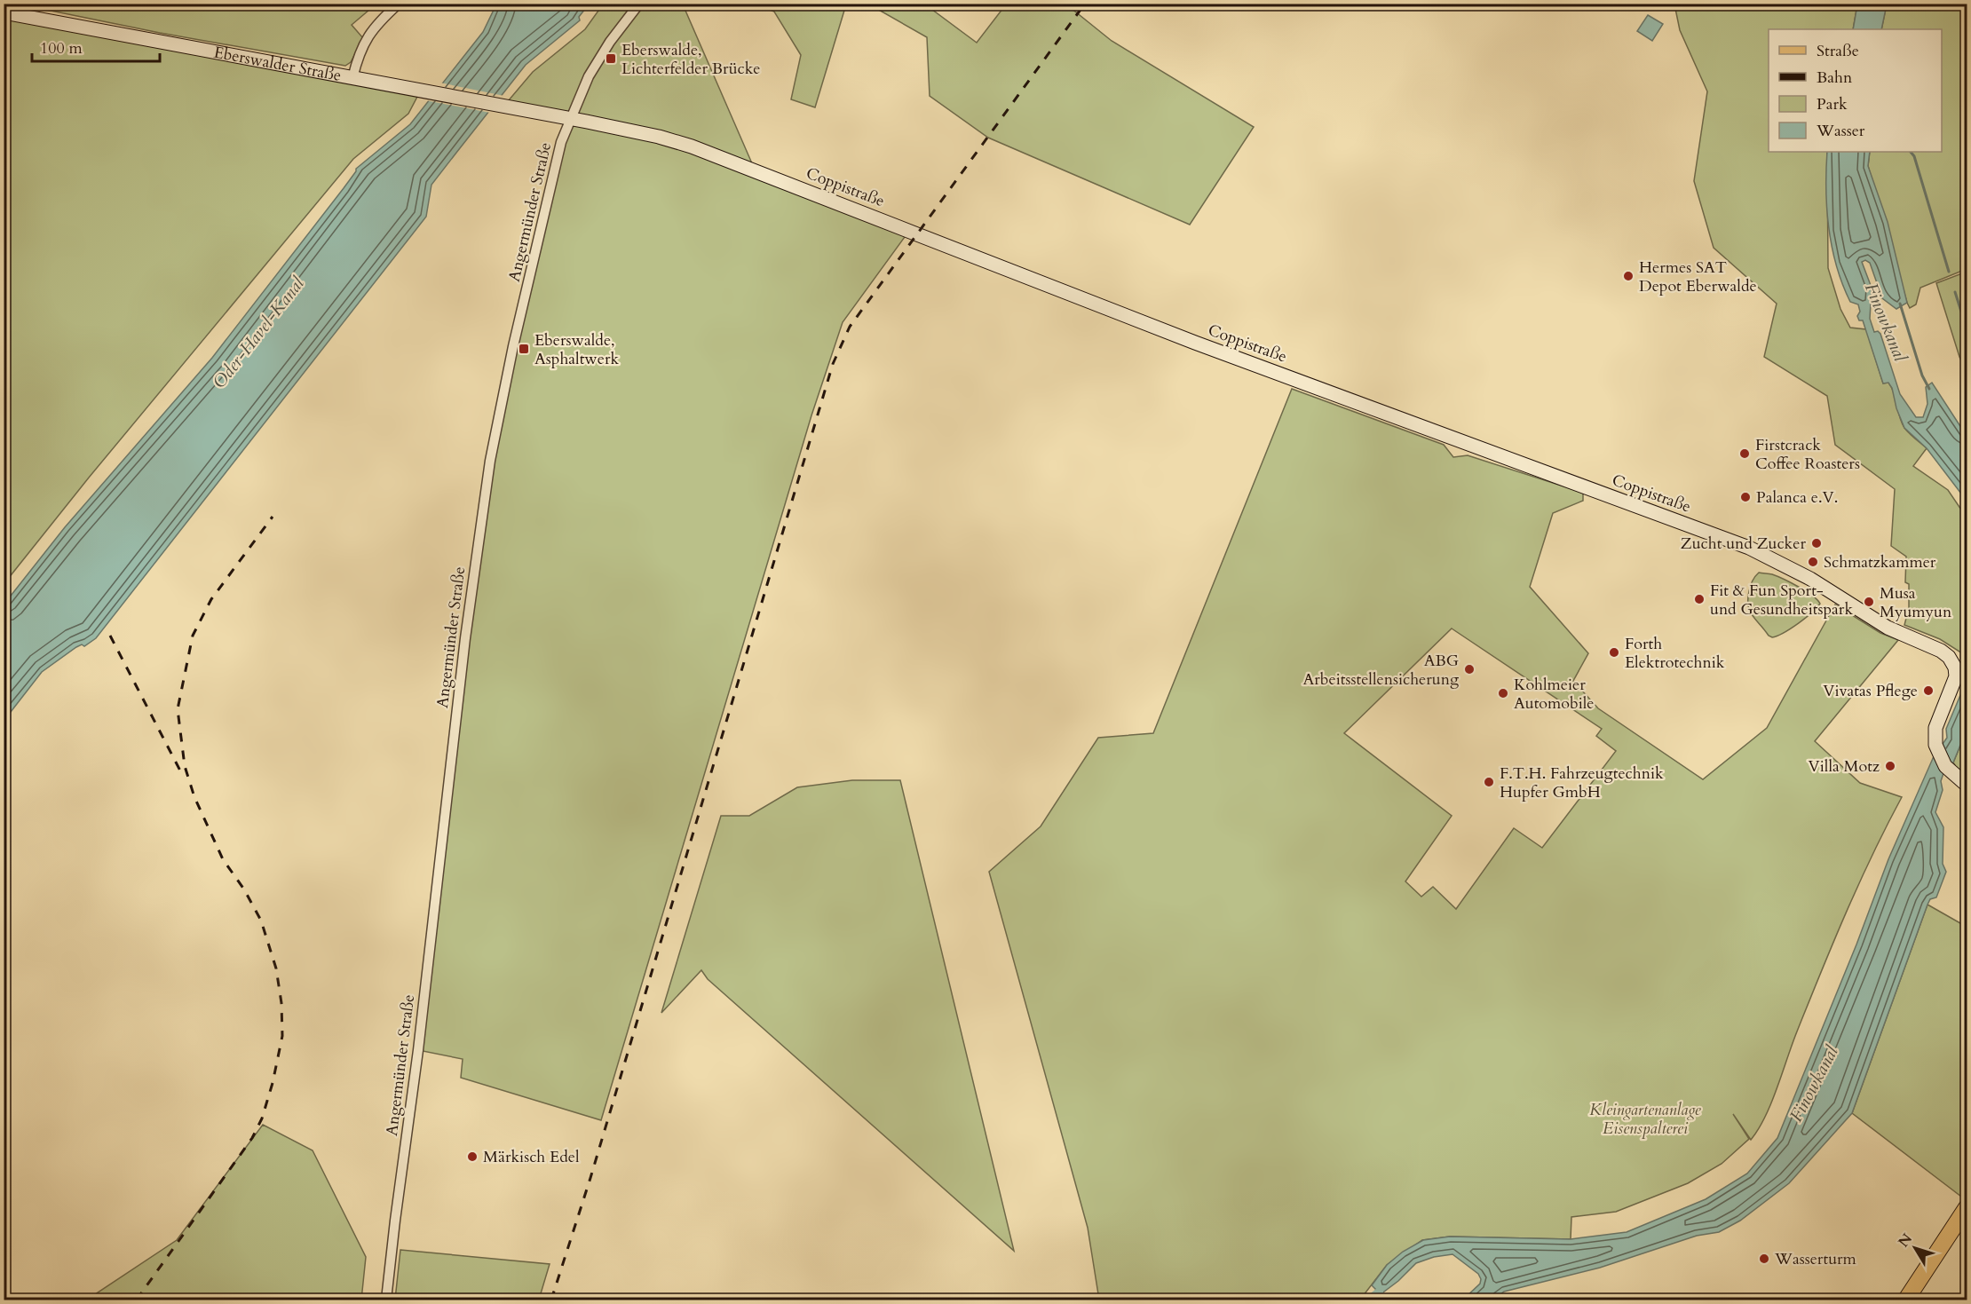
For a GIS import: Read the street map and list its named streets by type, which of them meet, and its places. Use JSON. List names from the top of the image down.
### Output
{
  "streets": {
    "main road": ["Eberswalder Straße", "Coppistraße"],
    "street": ["Angermünder Straße"]
  },
  "crossings": [
    ["Eberswalder Straße", "Coppistraße"],
    ["Coppistraße", "Angermünder Straße"]
  ],
  "water": ["Finowkanal", "Oder-Havel-Kanal"],
  "parks": ["Kleingartenanlage Eisenspalterei"],
  "places": {
    "transit": ["Eberswalde, Lichterfelder Brücke", "Eberswalde, Asphaltwerk"],
    "other": [
      "Hermes SAT Depot Eberwalde",
      "Firstcrack Coffee Roasters",
      "Palanca e.V.",
      "Zucht und Zucker",
      "Schmatzkammer",
      "Fit & Fun Sport- und Gesundheitspark",
      "Musa Myumyun",
      "Forth Elektrotechnik",
      "ABG Arbeitsstellensicherung",
      "Vivatas Pflege",
      "Kohlmeier Automobile",
      "Villa Motz",
      "F.T.H. Fahrzeugtechnik Hupfer GmbH",
      "Märkisch Edel",
      "Wasserturm"
    ]
  },
  "legend": [
    "Straße",
    "Bahn",
    "Park",
    "Wasser"
  ],
  "scale_bar": "100 m",
  "north": "top left"
}
